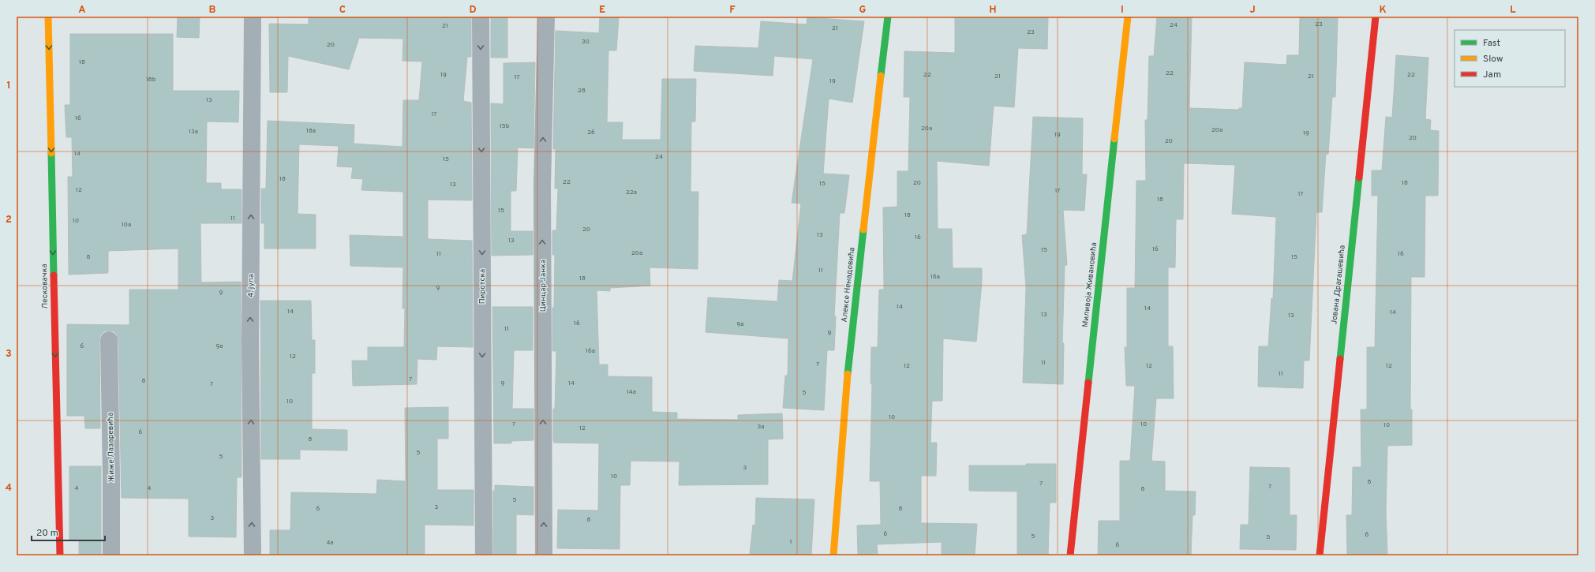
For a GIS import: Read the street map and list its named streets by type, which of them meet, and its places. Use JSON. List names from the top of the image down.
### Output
{
  "streets": {
    "street": [
      "Алексе Ненадовића",
      "Миливоја Живановића",
      "Јована Драгашевића",
      "4. јула",
      "Цинцар Јанка",
      "Лесковачка",
      "Пиротска",
      "Жиже Лазаревића"
    ]
  },
  "one_way": [
    "4. јула",
    "Цинцар Јанка",
    "Лесковачка",
    "Пиротска"
  ],
  "house_numbers": [
    "23",
    "24",
    "21",
    "21",
    "23",
    "30",
    "20",
    "18",
    "22",
    "19",
    "22",
    "22",
    "21",
    "21",
    "17",
    "18b",
    "19",
    "28",
    "13",
    "17",
    "16",
    "15b",
    "20a",
    "20a",
    "18a",
    "13a",
    "26",
    "19",
    "19",
    "20",
    "20",
    "14",
    "24",
    "15",
    "18",
    "22",
    "20",
    "18",
    "15",
    "13",
    "12",
    "17",
    "22a",
    "17",
    "18",
    "15",
    "18",
    "11",
    "10",
    "10a",
    "20",
    "13",
    "16",
    "13",
    "16",
    "15",
    "20a",
    "11",
    "16",
    "8",
    "15",
    "11",
    "16a",
    "18",
    "9",
    "9",
    "14",
    "14",
    "14",
    "14",
    "13",
    "13",
    "16",
    "9a",
    "11",
    "9",
    "6",
    "9a",
    "16a",
    "12",
    "11",
    "7",
    "12",
    "12",
    "12",
    "11",
    "7",
    "8",
    "9",
    "14",
    "7",
    "14a",
    "5",
    "10",
    "10",
    "7",
    "10",
    "10",
    "3a",
    "12",
    "6",
    "8",
    "5",
    "5",
    "3",
    "10",
    "8",
    "7",
    "7",
    "4",
    "4",
    "8",
    "5",
    "3",
    "6",
    "8",
    "3",
    "8",
    "6",
    "6",
    "5",
    "5",
    "1",
    "4a",
    "6"
  ],
  "legend": ["Fast", "Slow", "Jam"],
  "scale_bar": "20 m",
  "grid": {
    "columns": [
      "A",
      "B",
      "C",
      "D",
      "E",
      "F",
      "G",
      "H",
      "I",
      "J",
      "K",
      "L"
    ],
    "rows": [
      "1",
      "2",
      "3",
      "4"
    ]
  }
}
